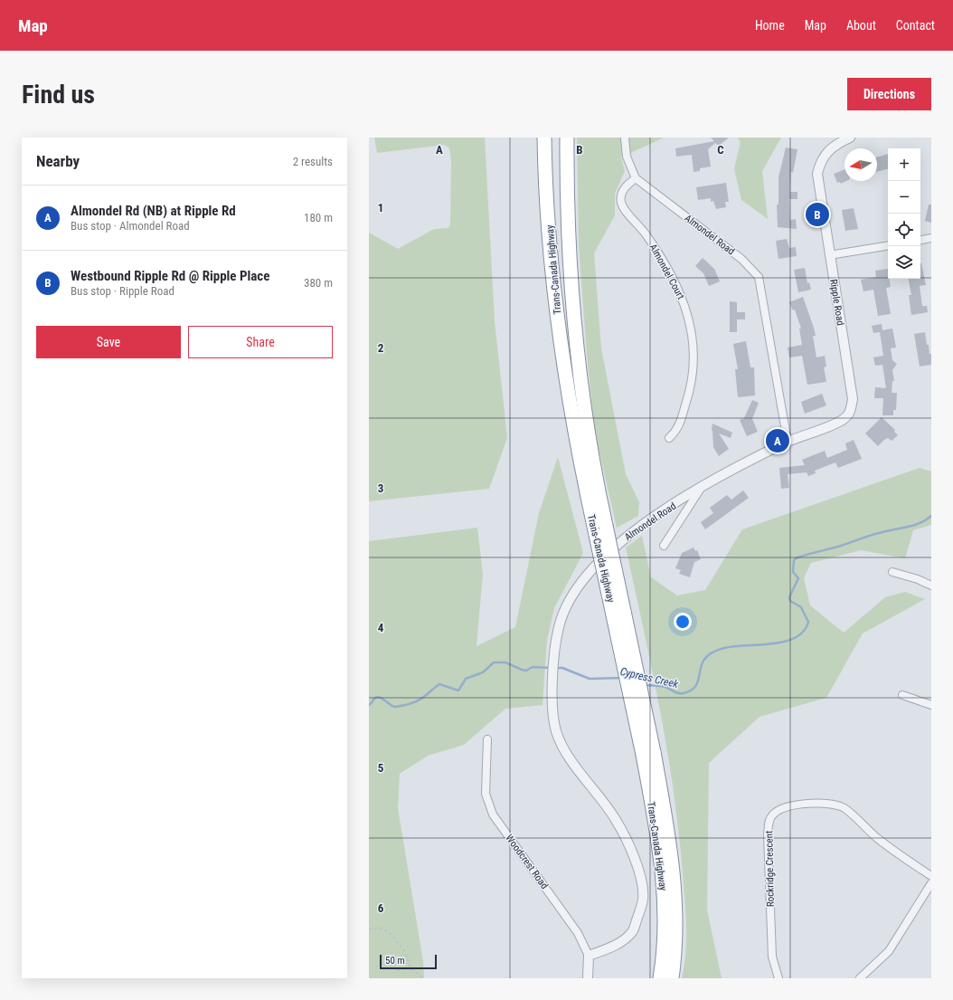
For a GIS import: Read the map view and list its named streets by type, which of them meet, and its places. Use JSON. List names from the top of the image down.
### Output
{
  "streets": {
    "highway": ["Trans-Canada Highway"],
    "street": [
      "Almondel Road",
      "Almondel Court",
      "Ripple Road",
      "Woodcrest Road",
      "Rockridge Crescent"
    ]
  },
  "crossings": [
    ["Almondel Road", "Almondel Court"],
    ["Almondel Road", "Ripple Road"],
    ["Almondel Road", "Woodcrest Road"]
  ],
  "water": ["Cypress Creek"],
  "scale_bar": "50 m",
  "north": "left",
  "page": {
    "header": "Map",
    "nav": [
      "Home",
      "Map",
      "About",
      "Contact"
    ],
    "buttons": [
      "Directions",
      ["Save", "Share"]
    ],
    "title": "Find us",
    "heading": ["Nearby", "2 results"],
    "map_buttons": ["+", "−"],
    "list": [
      {
        "mark": "A",
        "name": "Almondel Rd (NB) at Ripple Rd",
        "note": "Bus stop · Almondel Road",
        "value": "180 m"
      },
      {
        "mark": "B",
        "name": "Westbound Ripple Rd @ Ripple Place",
        "note": "Bus stop · Ripple Road",
        "value": "380 m"
      }
    ],
    "pins": ["B", "A"],
    "scale": "50 m"
  },
  "grid": {
    "columns": ["A", "B", "C"],
    "rows": [
      "1",
      "2",
      "3",
      "4",
      "5",
      "6"
    ]
  }
}
